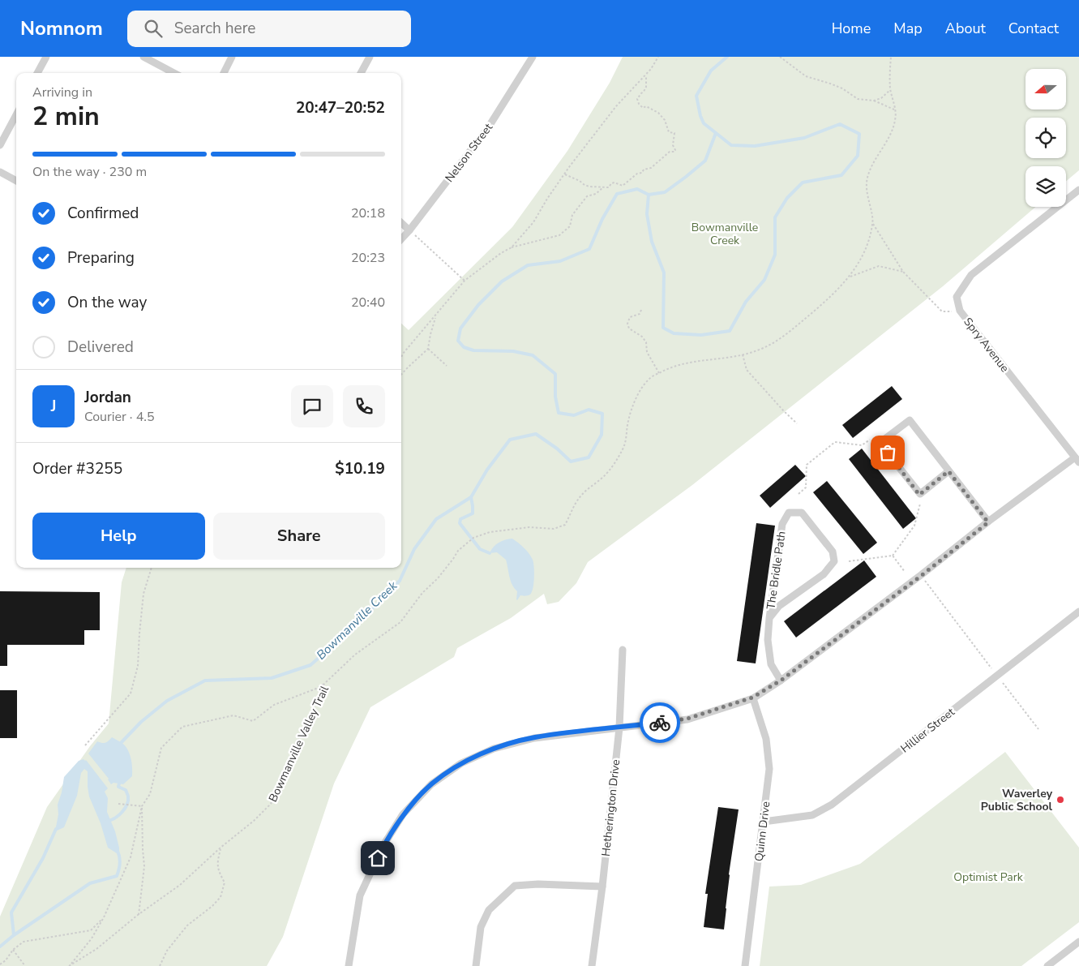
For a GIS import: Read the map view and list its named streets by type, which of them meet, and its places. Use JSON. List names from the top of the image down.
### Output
{
  "streets": {
    "street": [
      "Nelson Street",
      "Spry Avenue",
      "The Bridle Path",
      "Hillier Street",
      "Hetherington Drive",
      "Quinn Drive"
    ],
    "path": ["Bowmanville Valley Trail"]
  },
  "crossings": [
    ["Hillier Street", "Quinn Drive"]
  ],
  "water": ["Bowmanville Creek"],
  "parks": ["Bowmanville Creek", "Optimist Park"],
  "places": ["Waverley Public School"],
  "north": "left",
  "page": {
    "header": "Nomnom",
    "search": "Search here",
    "nav": [
      "Home",
      "Map",
      "About",
      "Contact"
    ],
    "heading": ["2 min", "Arriving in", "20:47–20:52"],
    "panel": [
      "Jordan",
      "Courier · 4.5",
      "Order #3255",
      "$10.19"
    ],
    "bar": "On the way · 230 m",
    "list": [
      ["Confirmed", "20:18"],
      ["Preparing", "20:23"],
      ["On the way", "20:40"],
      "Delivered"
    ],
    "round": "J",
    "buttons": ["Help", "Share"]
  }
}
